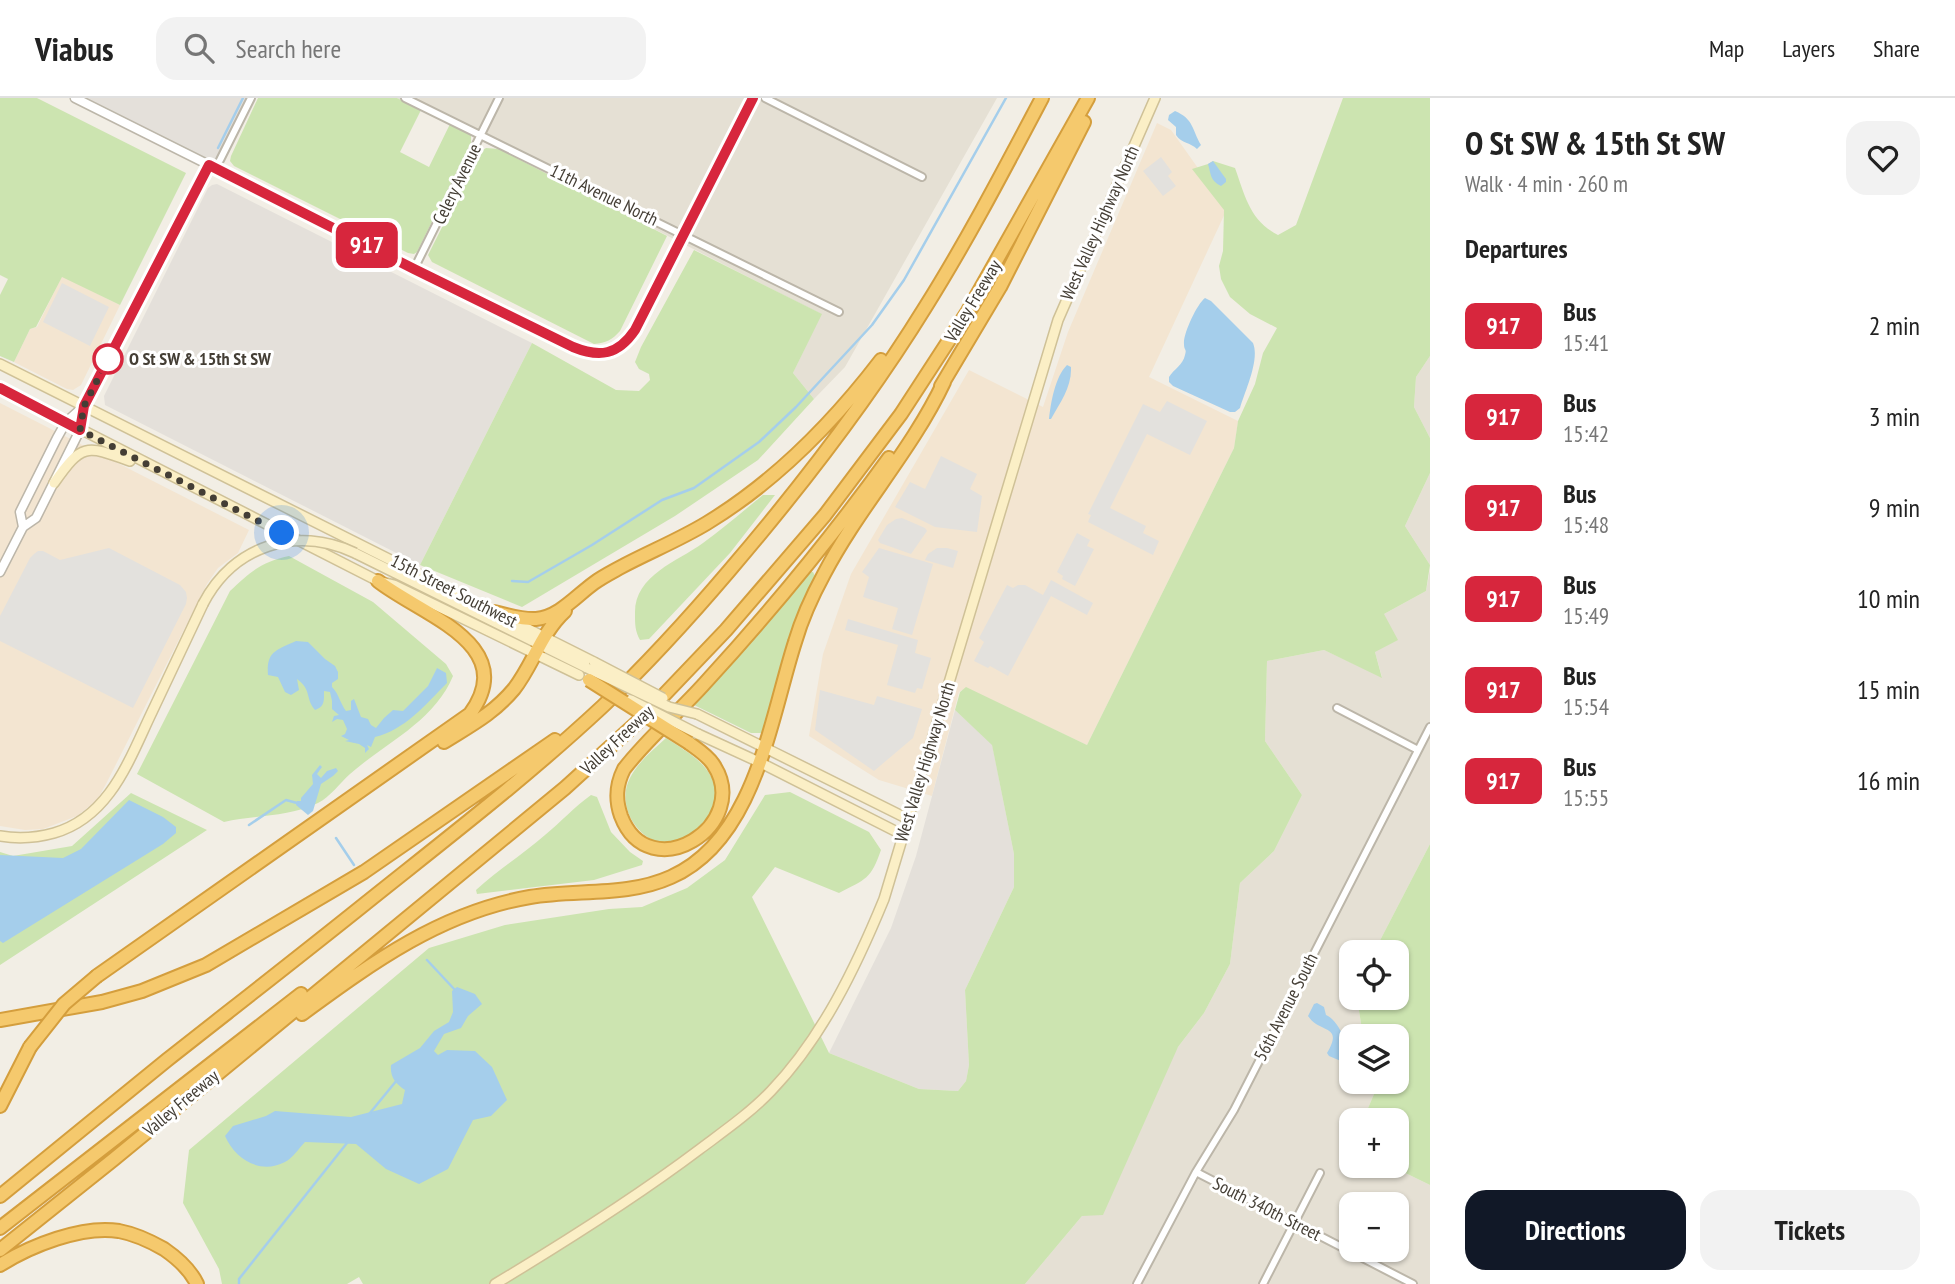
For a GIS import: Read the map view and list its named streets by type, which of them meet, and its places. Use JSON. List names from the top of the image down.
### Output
{
  "streets": {
    "highway": ["Valley Freeway"],
    "main road": ["West Valley Highway North", "15th Street Southwest"],
    "street": [
      "Celery Avenue",
      "11th Avenue North",
      "56th Avenue South",
      "South 340th Street"
    ]
  },
  "crossings": [
    ["Celery Avenue", "11th Avenue North"],
    ["West Valley Highway North", "15th Street Southwest"],
    ["56th Avenue South", "South 340th Street"]
  ],
  "places": ["O St SW & 15th St SW"],
  "lines": ["bus line 917"],
  "page": {
    "header": "Viabus",
    "search": "Search here",
    "nav": ["Map", "Layers", "Share"],
    "on_map": "917",
    "heading": [
      ["O St SW & 15th St SW", "Walk · 4 min · 260 m"],
      "Departures"
    ],
    "list": [
      {
        "mark": "917",
        "name": "Bus",
        "note": "15:41",
        "value": "2 min"
      },
      {
        "mark": "917",
        "name": "Bus",
        "note": "15:42",
        "value": "3 min"
      },
      {
        "mark": "917",
        "name": "Bus",
        "note": "15:48",
        "value": "9 min"
      },
      {
        "mark": "917",
        "name": "Bus",
        "note": "15:49",
        "value": "10 min"
      },
      {
        "mark": "917",
        "name": "Bus",
        "note": "15:54",
        "value": "15 min"
      },
      {
        "mark": "917",
        "name": "Bus",
        "note": "15:55",
        "value": "16 min"
      }
    ],
    "map_buttons": ["+", "−"],
    "buttons": ["Directions", "Tickets"]
  }
}
